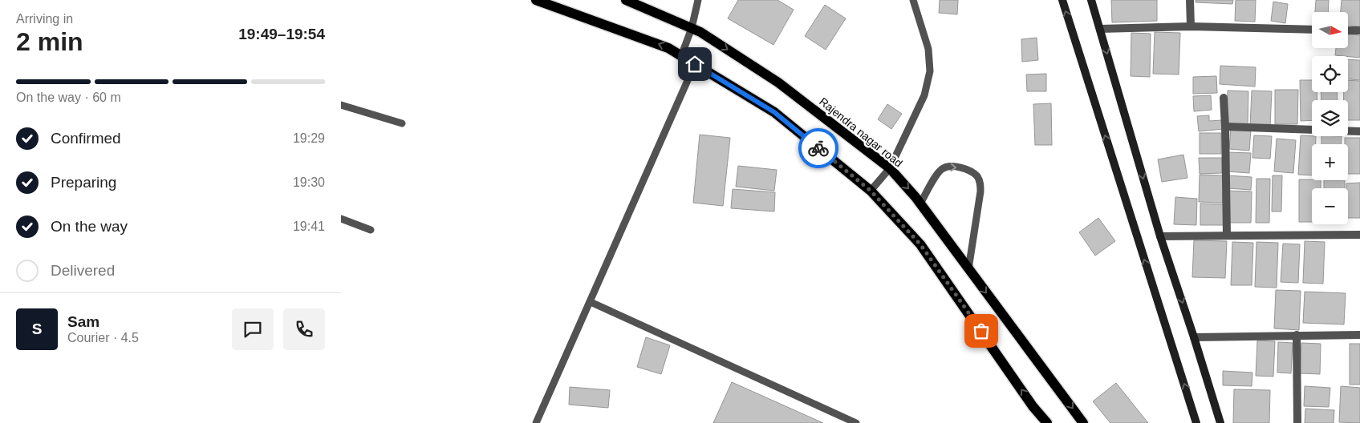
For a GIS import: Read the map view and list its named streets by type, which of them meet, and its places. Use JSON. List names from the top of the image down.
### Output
{
  "streets": {
    "main road": ["Rajendra nagar road"]
  },
  "north": "right",
  "page": {
    "heading": ["2 min", "Arriving in", "19:49–19:54"],
    "panel": ["Sam", "Courier · 4.5"],
    "map_buttons": ["+", "−"],
    "bar": "On the way · 60 m",
    "list": [
      ["Confirmed", "19:29"],
      ["Preparing", "19:30"],
      ["On the way", "19:41"],
      "Delivered"
    ],
    "round": "S"
  }
}
